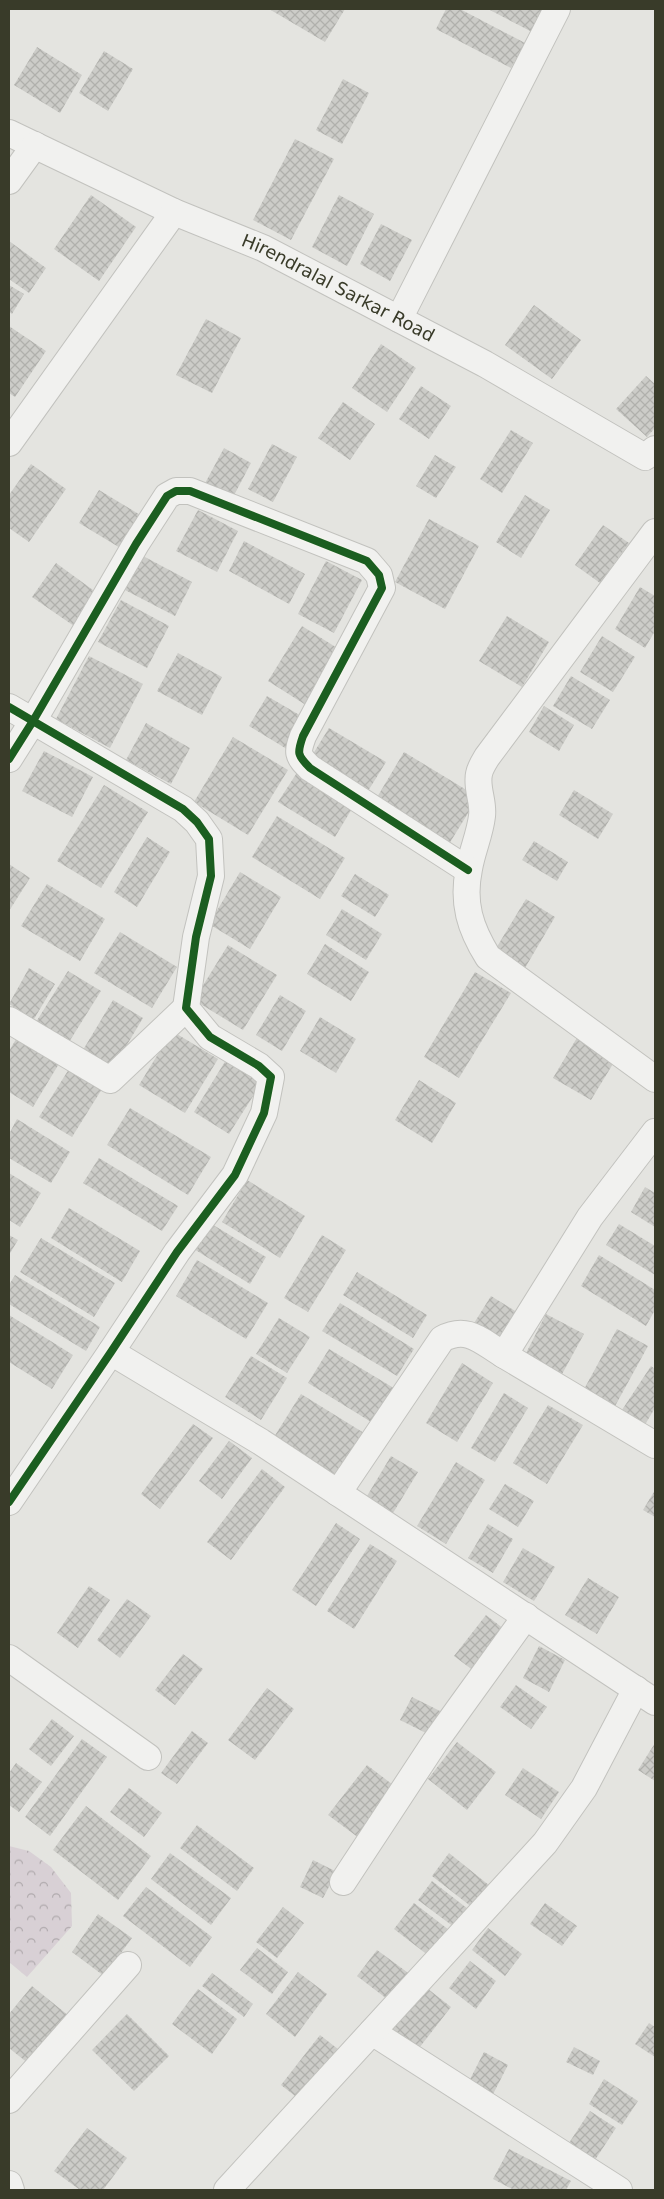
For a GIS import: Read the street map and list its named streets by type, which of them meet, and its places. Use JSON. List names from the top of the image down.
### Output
{
  "streets": {
    "street": ["Hirendralal Sarkar Road"]
  }
}
